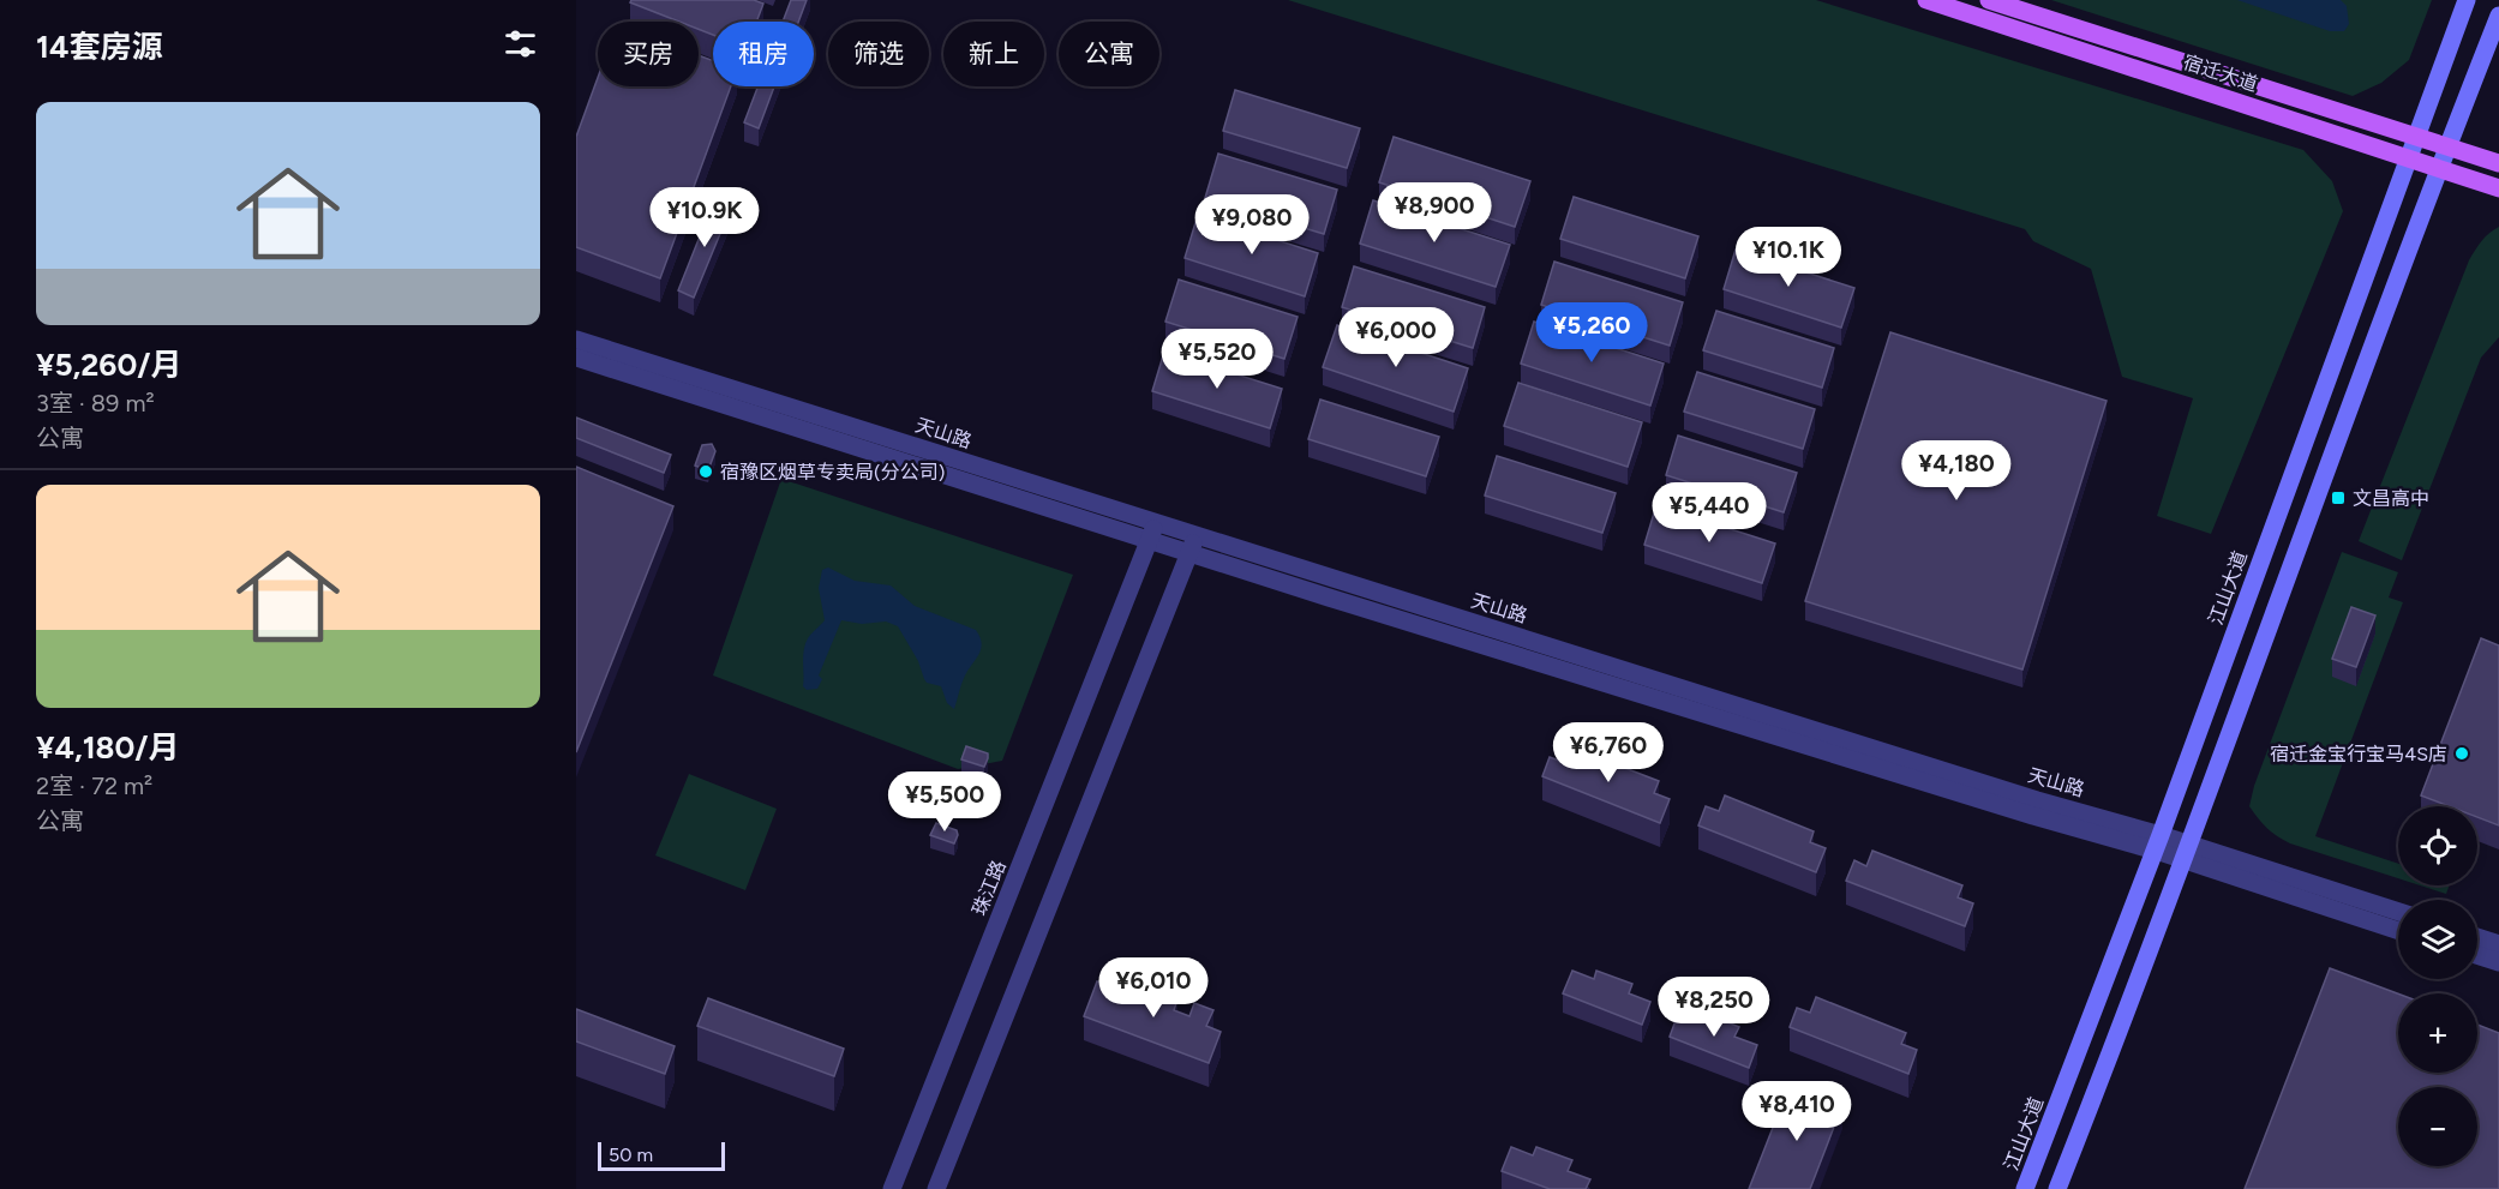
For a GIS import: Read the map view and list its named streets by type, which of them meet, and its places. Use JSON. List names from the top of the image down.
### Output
{
  "streets": {
    "main road": ["宿迁大道", "江山大道"],
    "street": ["天山路", "珠江路"]
  },
  "crossings": [
    ["宿迁大道", "江山大道"],
    ["天山路", "江山大道"],
    ["天山路", "珠江路"]
  ],
  "places": {
    "other": ["宿豫区烟草专卖局(分公司)", "宿迁金宝行宝马4S店"],
    "transit": ["文昌高中"]
  },
  "scale_bar": "50 m",
  "page": {
    "heading": "14套房源",
    "chip": [
      "买房",
      "租房",
      "筛选",
      "新上",
      "公寓"
    ],
    "list": [
      {
        "name": "¥5,260/月",
        "note": "3室 · 89 m² · 公寓"
      },
      {
        "name": "¥4,180/月",
        "note": "2室 · 72 m² · 公寓"
      }
    ],
    "price": [
      "¥8,900",
      "¥10.9K",
      "¥9,080",
      "¥10.1K",
      "¥5,260",
      "¥6,000",
      "¥5,520",
      "¥4,180",
      "¥5,440",
      "¥6,760",
      "¥5,500",
      "¥6,010",
      "¥8,250",
      "¥8,410"
    ],
    "map_buttons": ["+", "−"],
    "scale": "50 m"
  }
}
